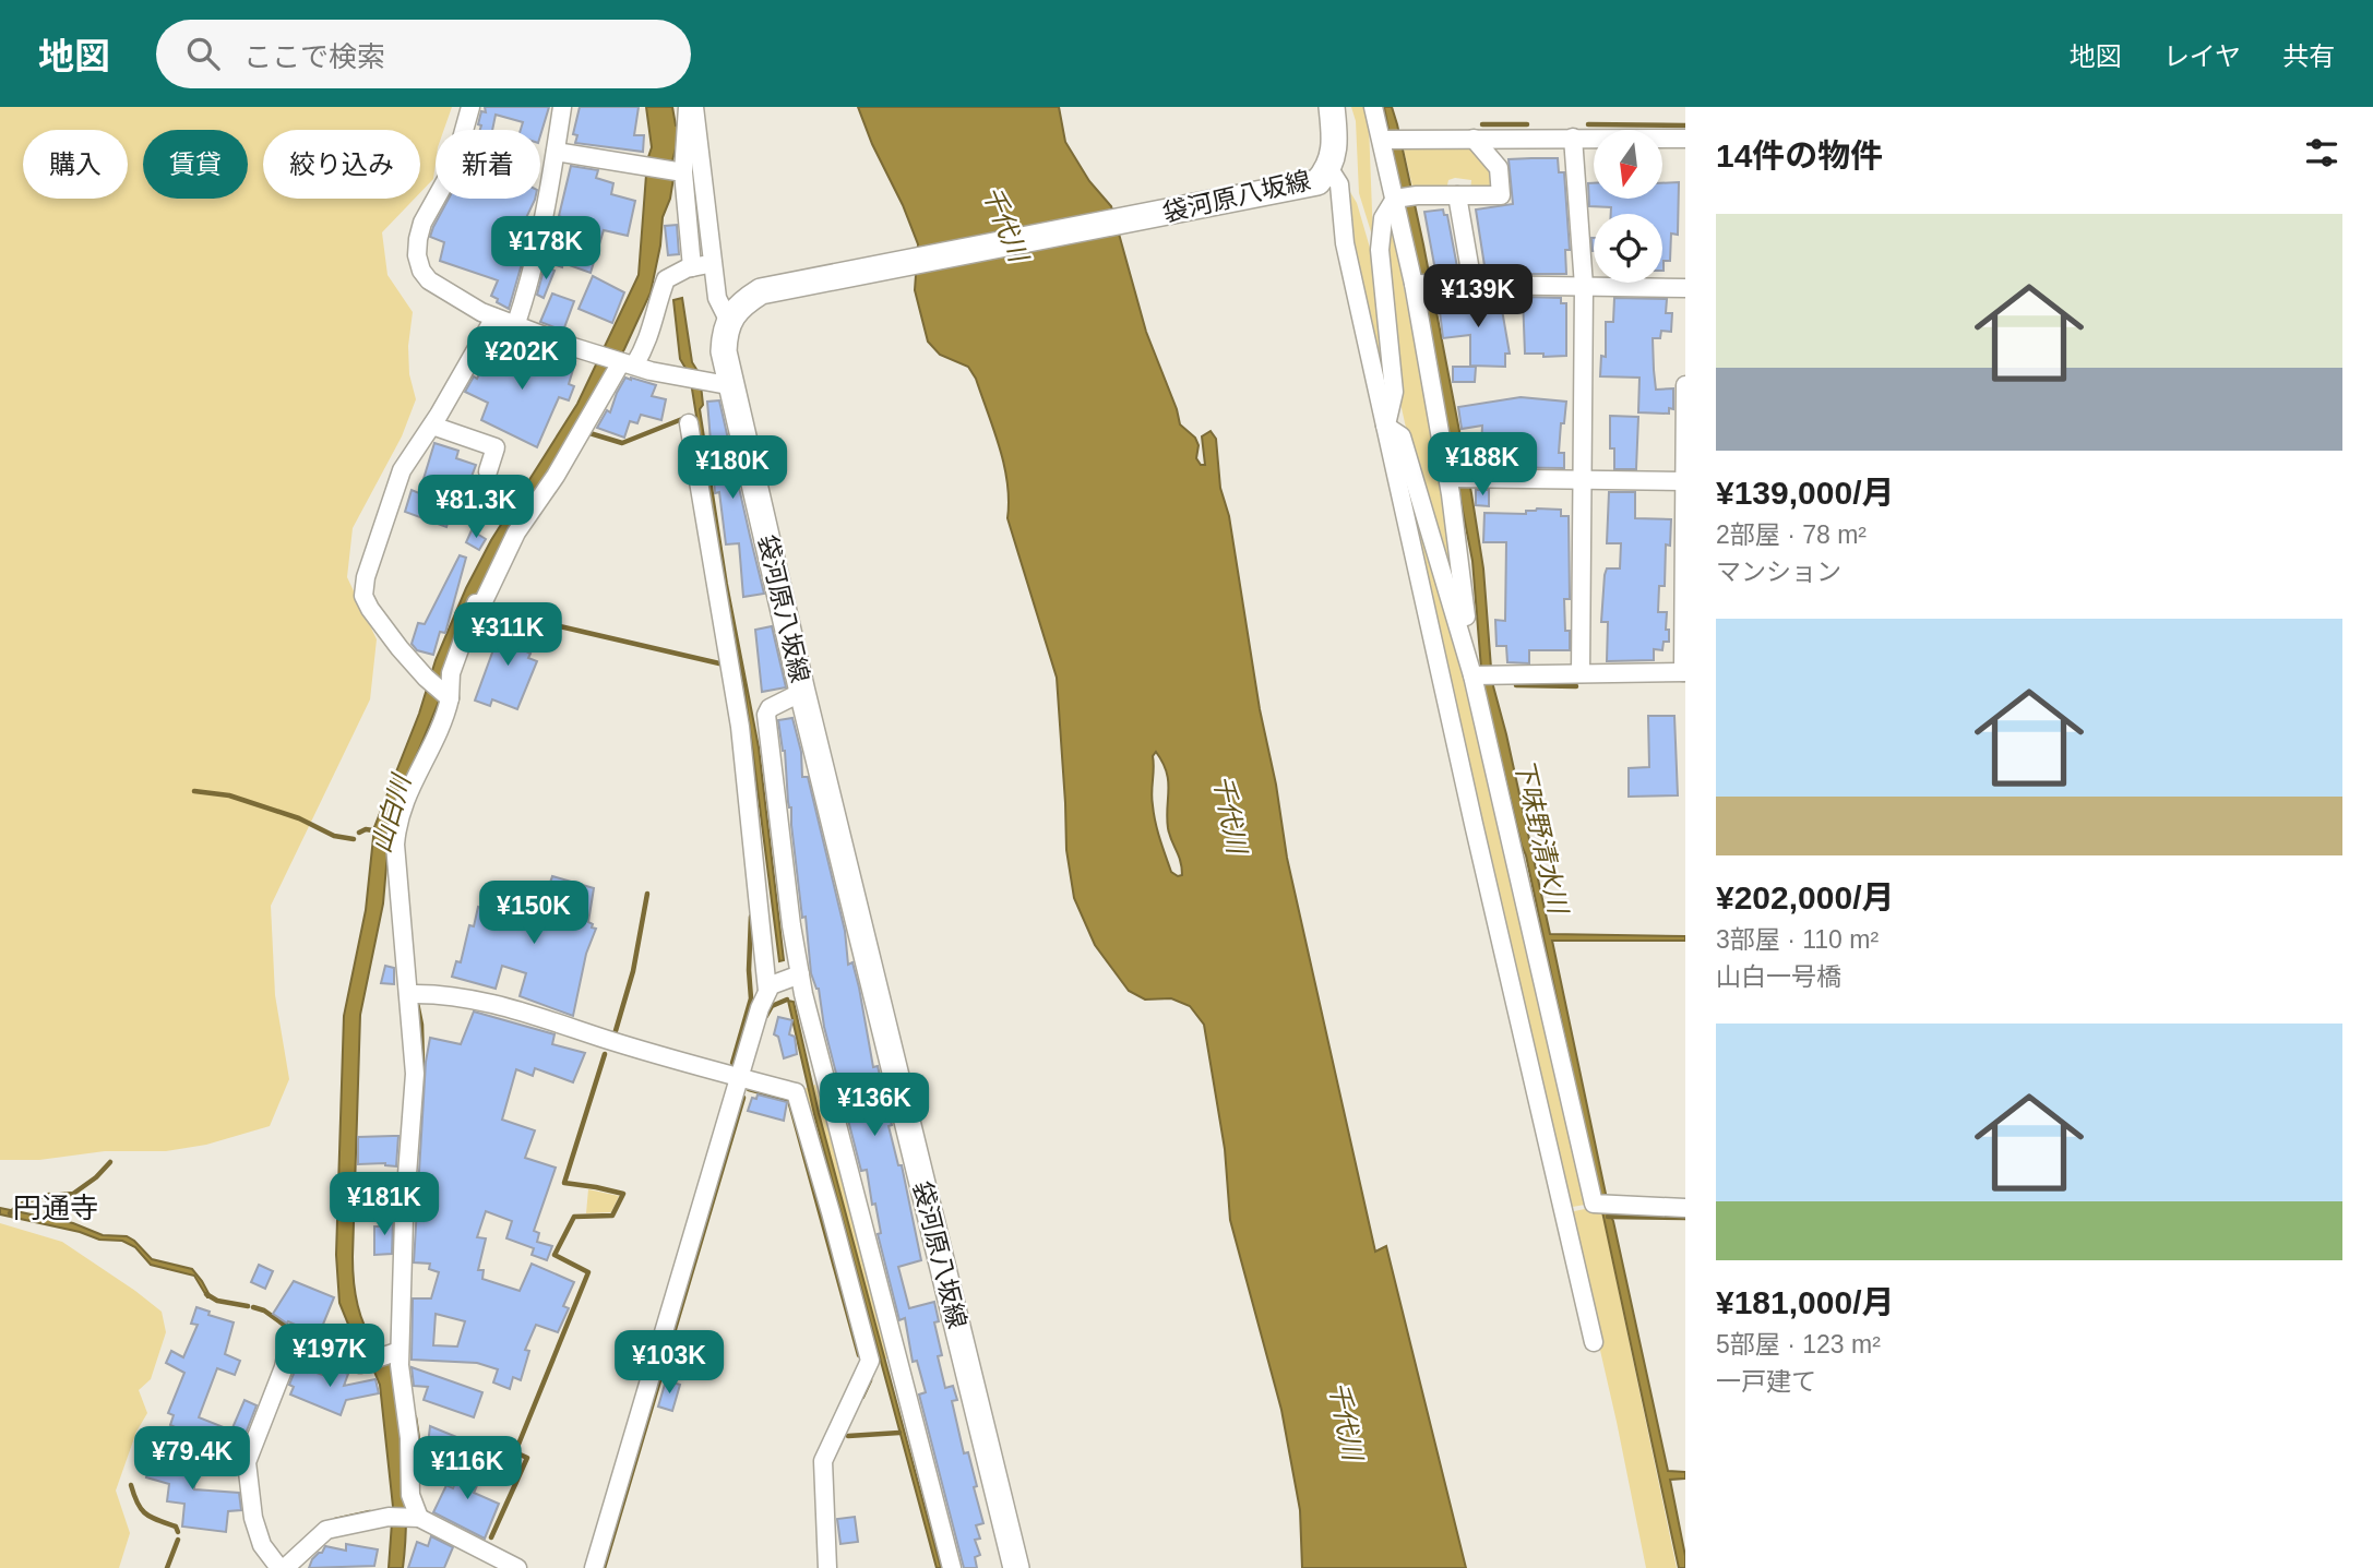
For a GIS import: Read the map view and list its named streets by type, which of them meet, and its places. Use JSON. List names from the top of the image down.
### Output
{
  "streets": {
    "main road": ["袋河原八坂線"]
  },
  "districts": ["円通寺"],
  "water": ["千代川", "山白川", "下味野清水川"],
  "north": "bottom",
  "page": {
    "header": "地図",
    "search": "ここで検索",
    "nav": ["地図", "レイヤ", "共有"],
    "heading": "14件の物件",
    "chip": [
      "購入",
      "賃貸",
      "絞り込み",
      "新着"
    ],
    "list": [
      {
        "name": "¥139,000/月",
        "note": "2部屋 · 78 m² · マンション"
      },
      {
        "name": "¥202,000/月",
        "note": "3部屋 · 110 m² · 山白一号橋"
      },
      {
        "name": "¥181,000/月",
        "note": "5部屋 · 123 m² · 一戸建て"
      }
    ],
    "price": [
      "¥178K",
      "¥139K",
      "¥202K",
      "¥188K",
      "¥180K",
      "¥81.3K",
      "¥311K",
      "¥150K",
      "¥136K",
      "¥181K",
      "¥197K",
      "¥103K",
      "¥79.4K",
      "¥116K"
    ]
  }
}
